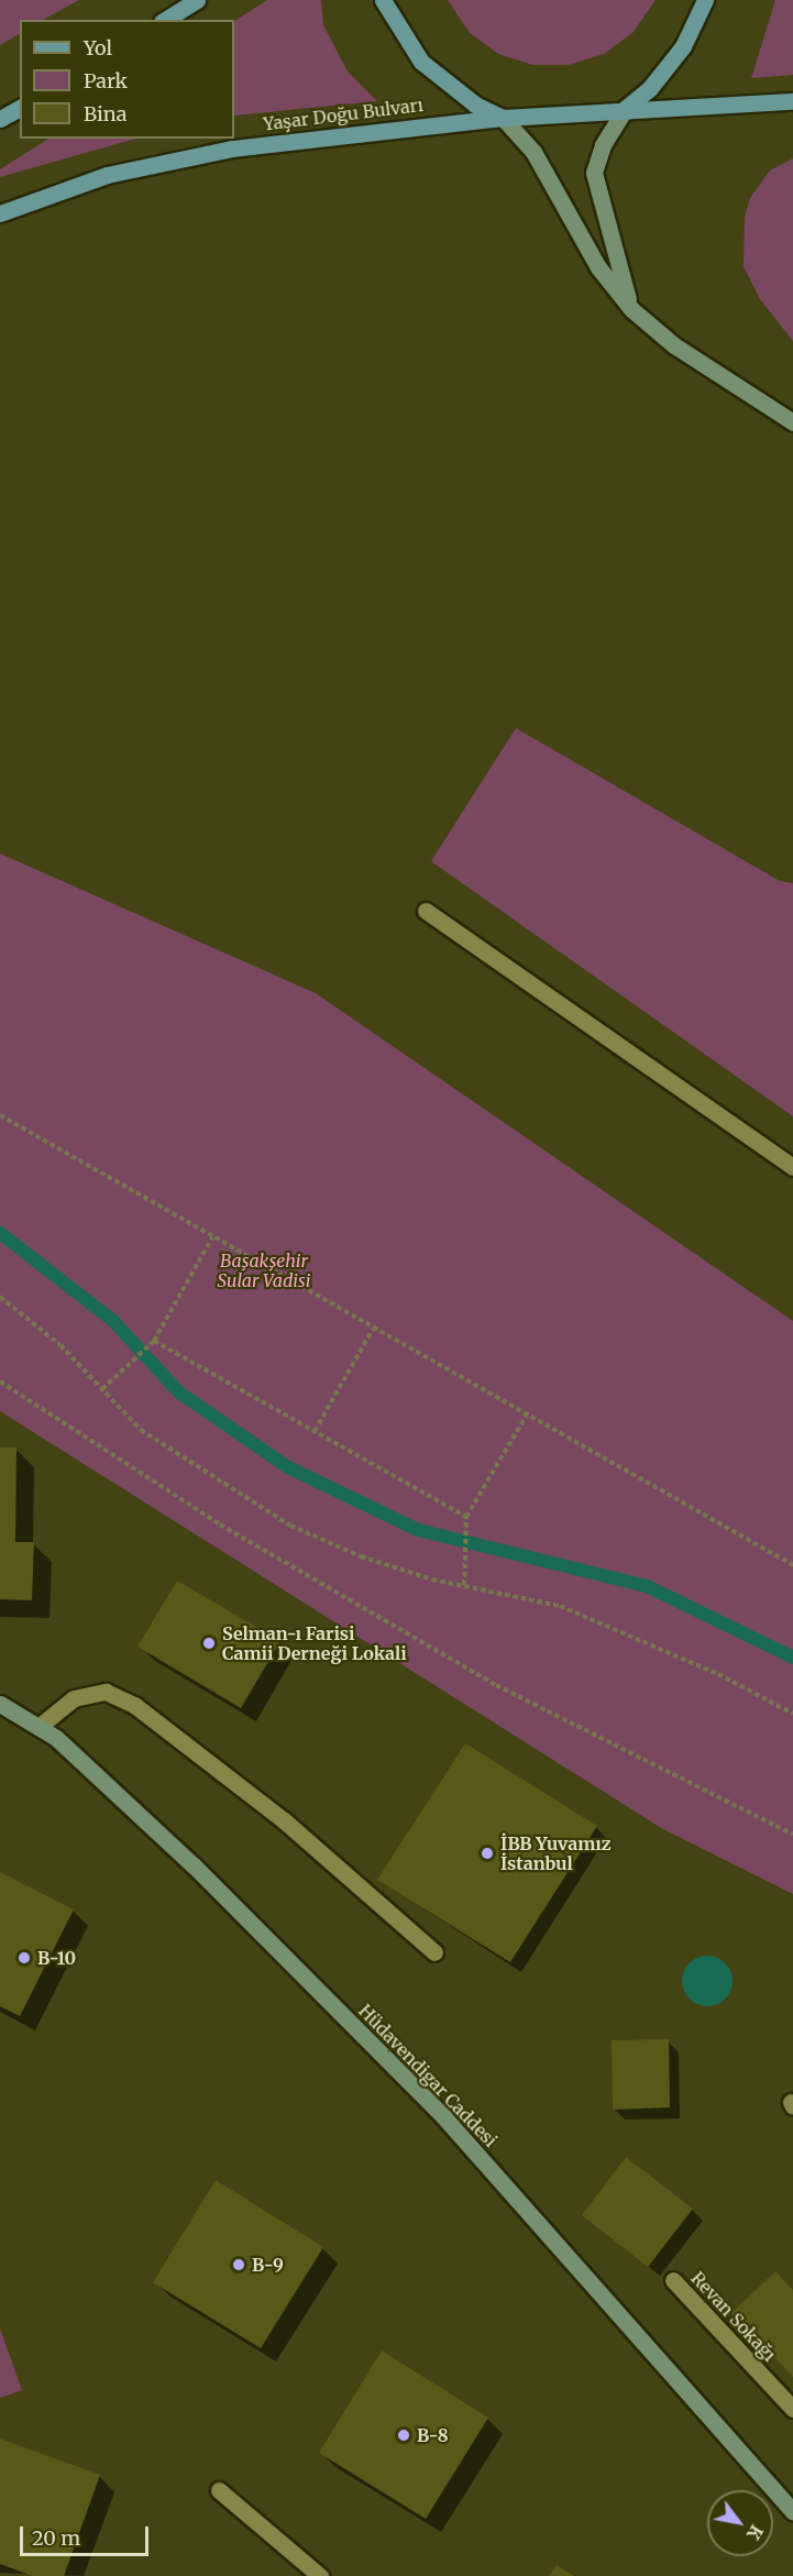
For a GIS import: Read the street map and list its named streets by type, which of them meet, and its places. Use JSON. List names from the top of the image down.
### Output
{
  "streets": {
    "main road": ["Yaşar Doğu Bulvarı"],
    "street": ["Hüdavendigar Caddesi", "Revan Sokağı"]
  },
  "parks": ["Başakşehir Sular Vadisi"],
  "places": [
    "Selman-ı Farisi Camii Derneği Lokali",
    "İBB Yuvamız İstanbul",
    "B-10",
    "B-9",
    "B-8"
  ],
  "legend": ["Yol", "Park", "Bina"],
  "scale_bar": "20 m",
  "north": "bottom right"
}
